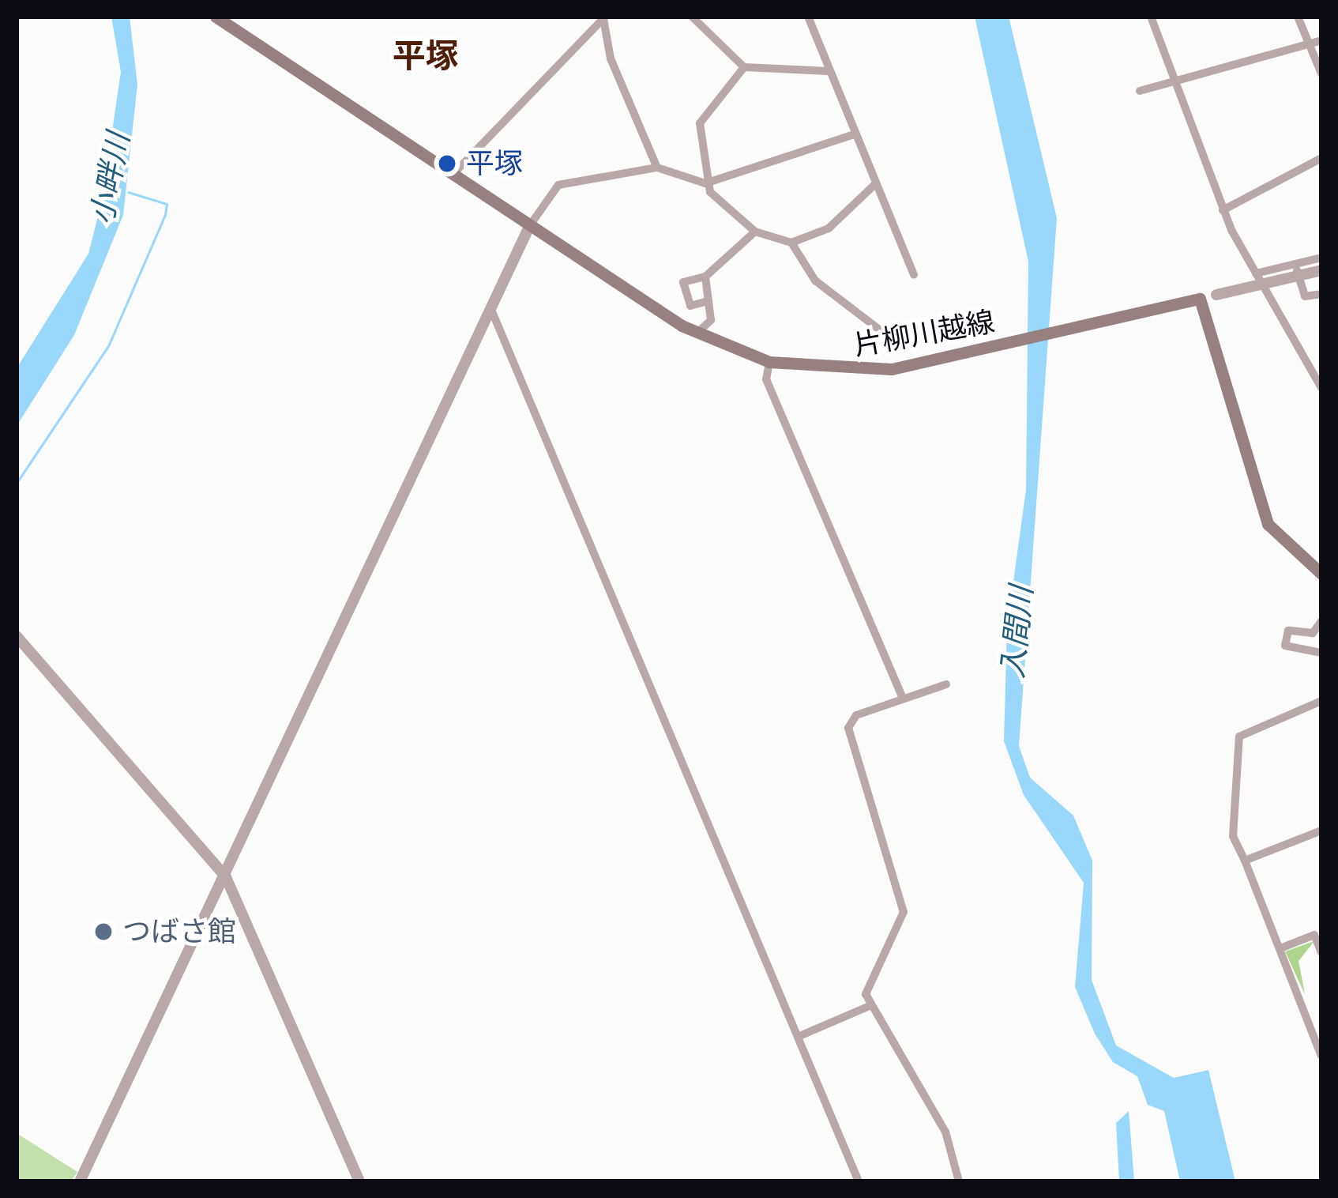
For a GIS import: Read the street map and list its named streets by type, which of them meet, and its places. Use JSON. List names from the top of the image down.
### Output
{
  "streets": {
    "main road": ["片柳川越線"]
  },
  "districts": ["平塚"],
  "water": ["小畔川", "入間川"],
  "places": ["平塚", "つばさ館"]
}
